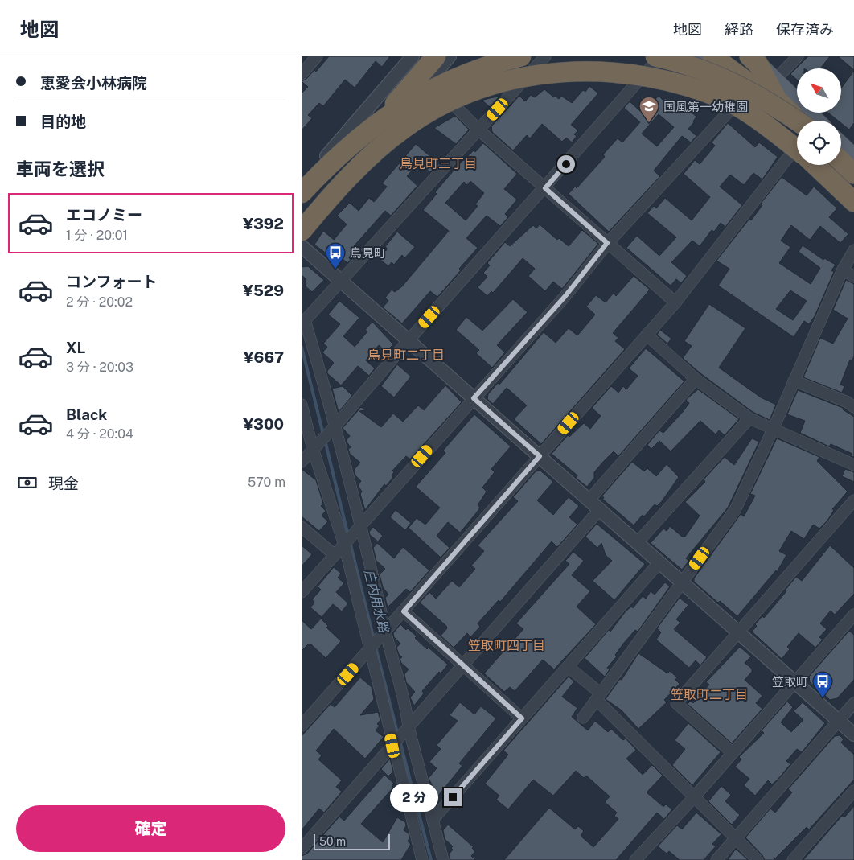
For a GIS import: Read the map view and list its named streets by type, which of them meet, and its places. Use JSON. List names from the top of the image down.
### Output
{
  "districts": [
    "鳥見町三丁目",
    "鳥見町二丁目",
    "笠取町四丁目",
    "笠取町二丁目"
  ],
  "water": ["庄内用水路"],
  "places": {
    "school or university": ["国風第一幼稚園"],
    "bus stop": ["鳥見町", "笠取町"]
  },
  "scale_bar": "50 m",
  "north": "top left",
  "page": {
    "header": "地図",
    "nav": ["地図", "経路", "保存済み"],
    "banner": ["恵愛会小林病院", "目的地"],
    "heading": "車両を選択",
    "list": [
      {
        "name": "エコノミー",
        "note": "1 分 · 20:01",
        "value": "¥392"
      },
      {
        "name": "コンフォート",
        "note": "2 分 · 20:02",
        "value": "¥529"
      },
      {
        "name": "XL",
        "note": "3 分 · 20:03",
        "value": "¥667"
      },
      {
        "name": "Black",
        "note": "4 分 · 20:04",
        "value": "¥300"
      }
    ],
    "pay": ["現金", "570 m"],
    "bubble": "2 分",
    "buttons": "確定",
    "scale": "50 m"
  }
}
